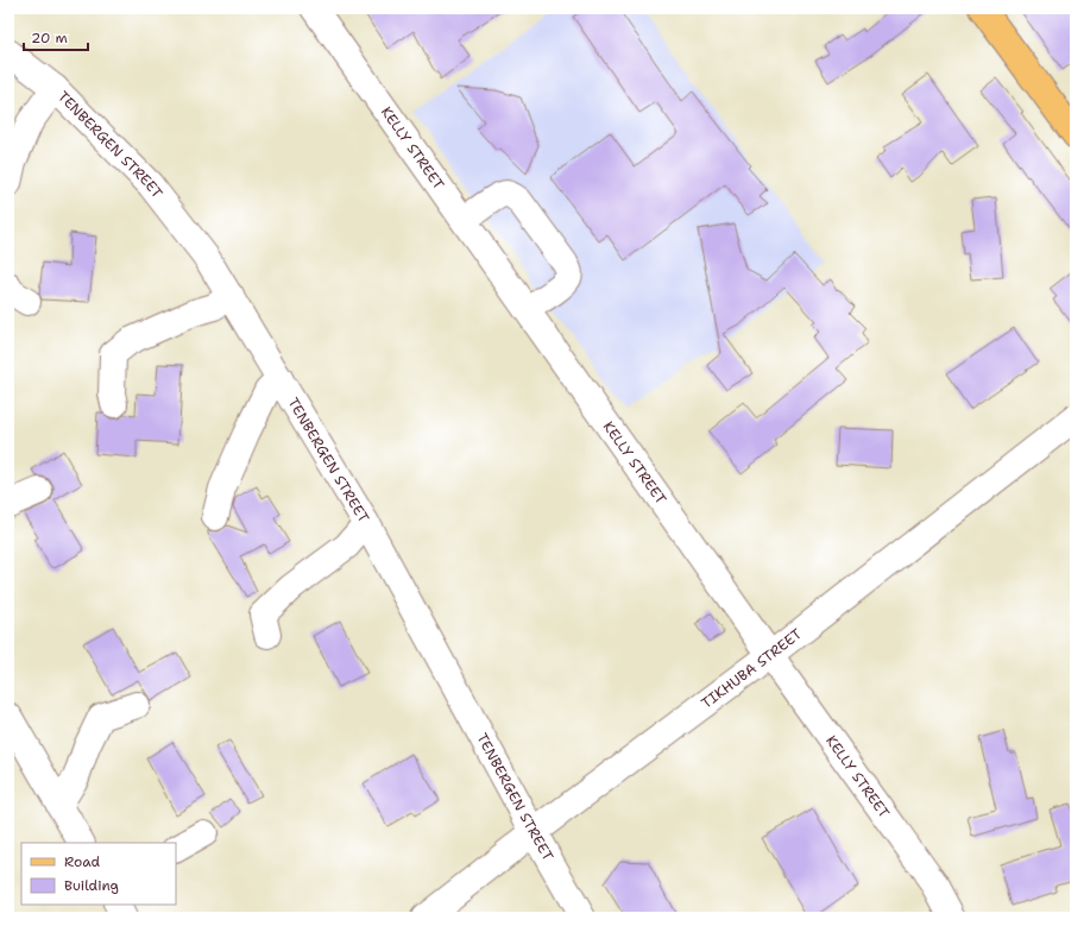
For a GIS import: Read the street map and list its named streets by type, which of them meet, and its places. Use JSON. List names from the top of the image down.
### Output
{
  "streets": {
    "street": ["TENBERGEN STREET", "KELLY STREET", "TIKHUBA STREET"]
  },
  "crossings": [
    ["TENBERGEN STREET", "TIKHUBA STREET"],
    ["KELLY STREET", "TIKHUBA STREET"]
  ],
  "legend": ["Road", "Building"],
  "scale_bar": "20 m"
}
